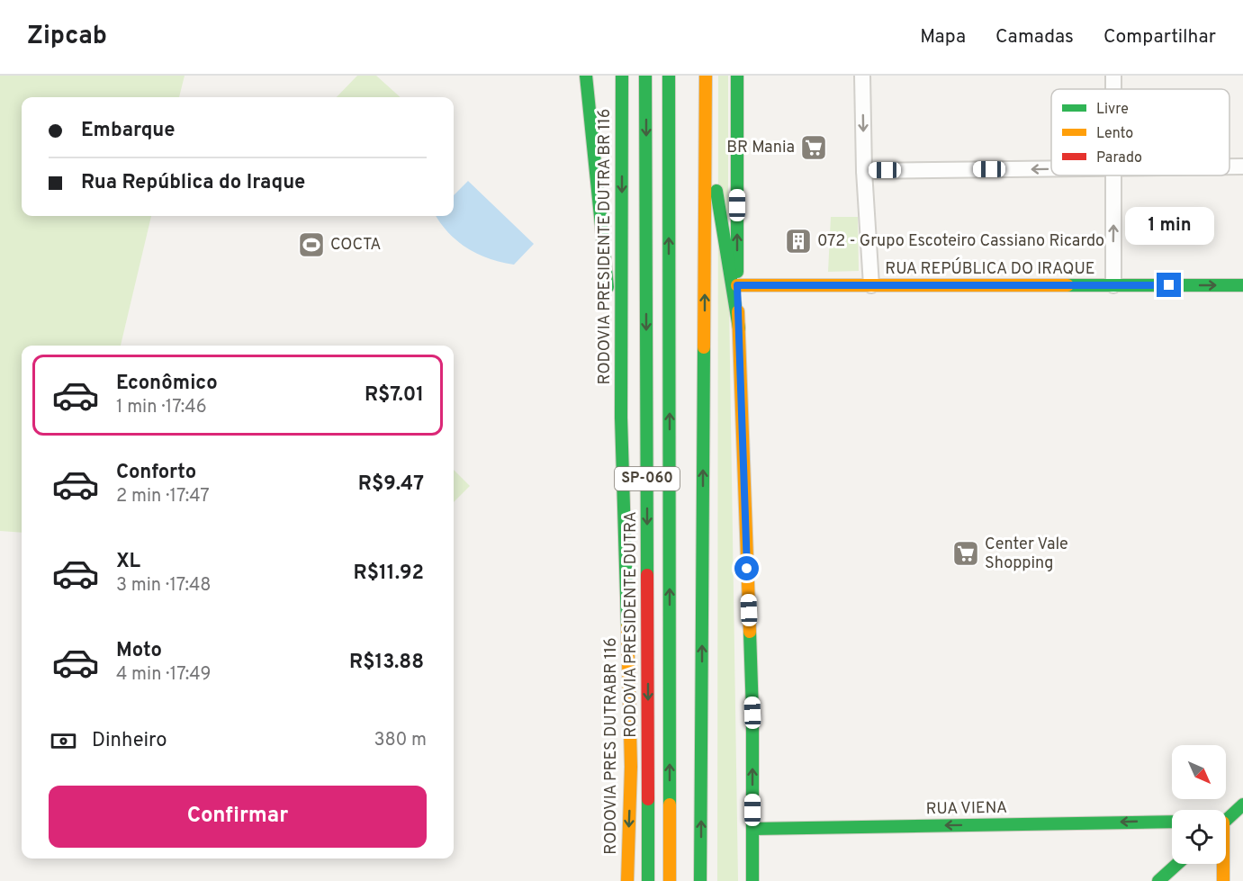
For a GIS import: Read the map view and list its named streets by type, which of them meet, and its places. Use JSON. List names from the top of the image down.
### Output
{
  "streets": {
    "main road": [
      "RODOVIA PRESIDENTE DUTRA BR 116",
      "RUA REPÚBLICA DO IRAQUE",
      "SP-060",
      "RODOVIA PRESIDENTE DUTRA",
      "RODOVIA PRES DUTRABR 116",
      "RUA VIENA"
    ]
  },
  "crossings": [
    ["RODOVIA PRESIDENTE DUTRA BR 116", "RODOVIA PRES DUTRABR 116"]
  ],
  "one_way": ["RUA VIENA"],
  "places": {
    "supermarket": ["BR Mania", "Center Vale Shopping"],
    "building": ["072 - Grupo Escoteiro Cassiano Ricardo"],
    "sports": ["COCTA"]
  },
  "legend": ["Livre", "Lento", "Parado"],
  "north": "bottom right",
  "page": {
    "header": "Zipcab",
    "nav": ["Mapa", "Camadas", "Compartilhar"],
    "banner": ["Embarque", "Rua República do Iraque"],
    "bubble": "1 min",
    "list": [
      {
        "name": "Econômico",
        "note": "1 min · 17:46",
        "value": "R$7.01"
      },
      {
        "name": "Conforto",
        "note": "2 min · 17:47",
        "value": "R$9.47"
      },
      {
        "name": "XL",
        "note": "3 min · 17:48",
        "value": "R$11.92"
      },
      {
        "name": "Moto",
        "note": "4 min · 17:49",
        "value": "R$13.88"
      }
    ],
    "pay": ["Dinheiro", "380 m"],
    "buttons": "Confirmar"
  }
}
